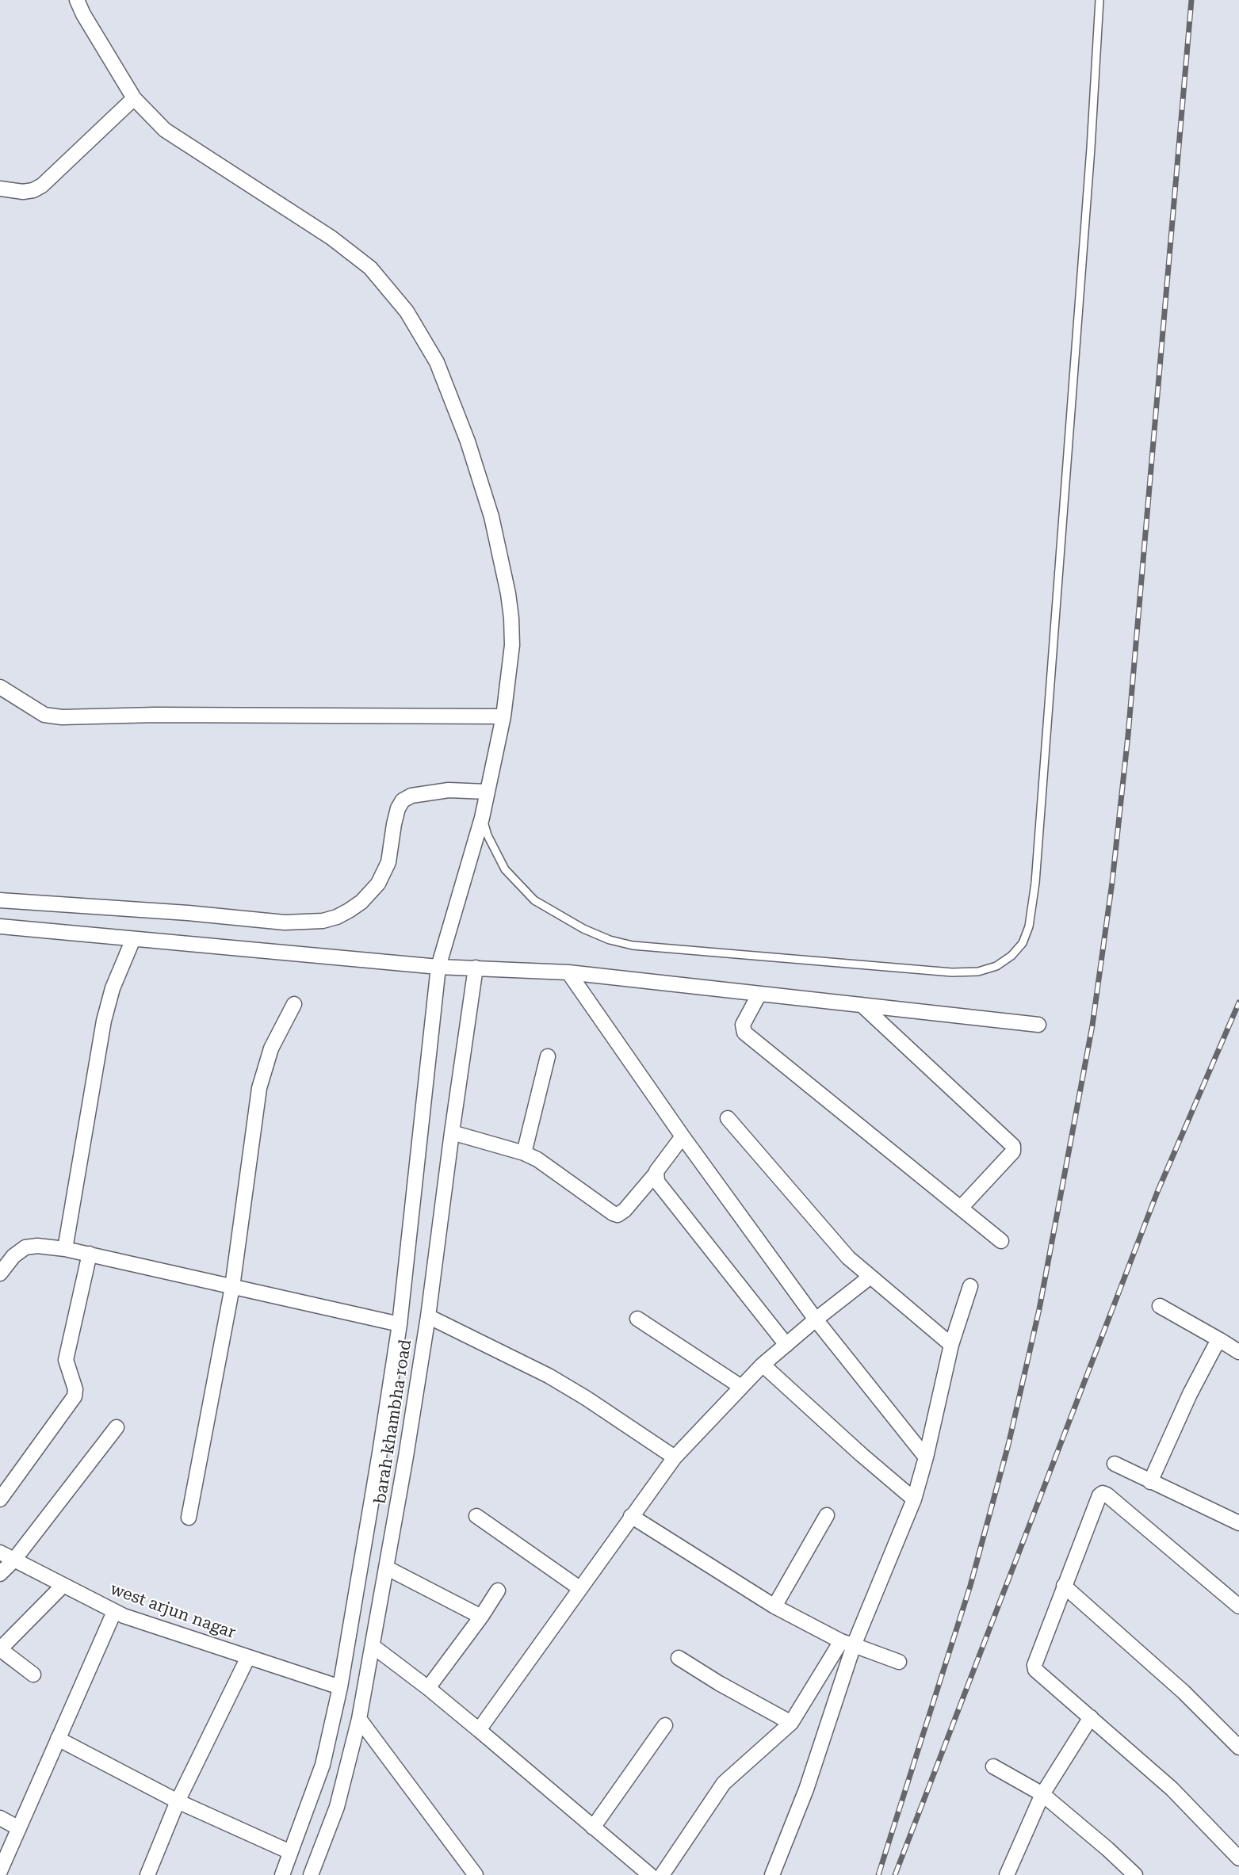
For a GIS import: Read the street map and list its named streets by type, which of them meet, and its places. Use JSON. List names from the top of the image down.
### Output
{
  "streets": {
    "street": ["barah khambha road", "west arjun nagar"]
  },
  "crossings": [
    ["barah khambha road", "west arjun nagar"]
  ]
}
